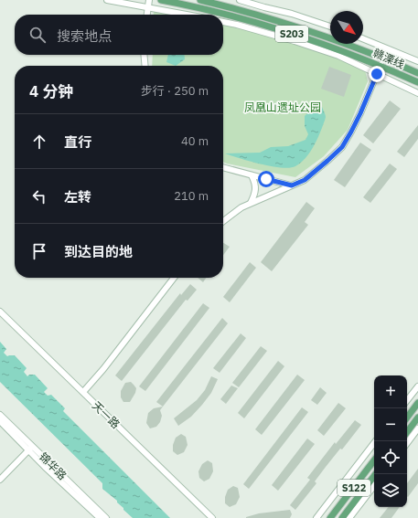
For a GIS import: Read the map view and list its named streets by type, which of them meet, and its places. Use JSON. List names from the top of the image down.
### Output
{
  "streets": {
    "main road": ["S203", "赣溧线", "S122"],
    "street": ["天一路", "锦华路"]
  },
  "parks": ["凤凰山遗址公园"],
  "north": "bottom right",
  "page": {
    "search": "搜索地点",
    "heading": ["4 分钟", "步行 · 250 m"],
    "list": [
      ["直行", "40 m"],
      ["左转", "210 m"],
      "到达目的地"
    ],
    "map_buttons": ["+", "−"]
  }
}
